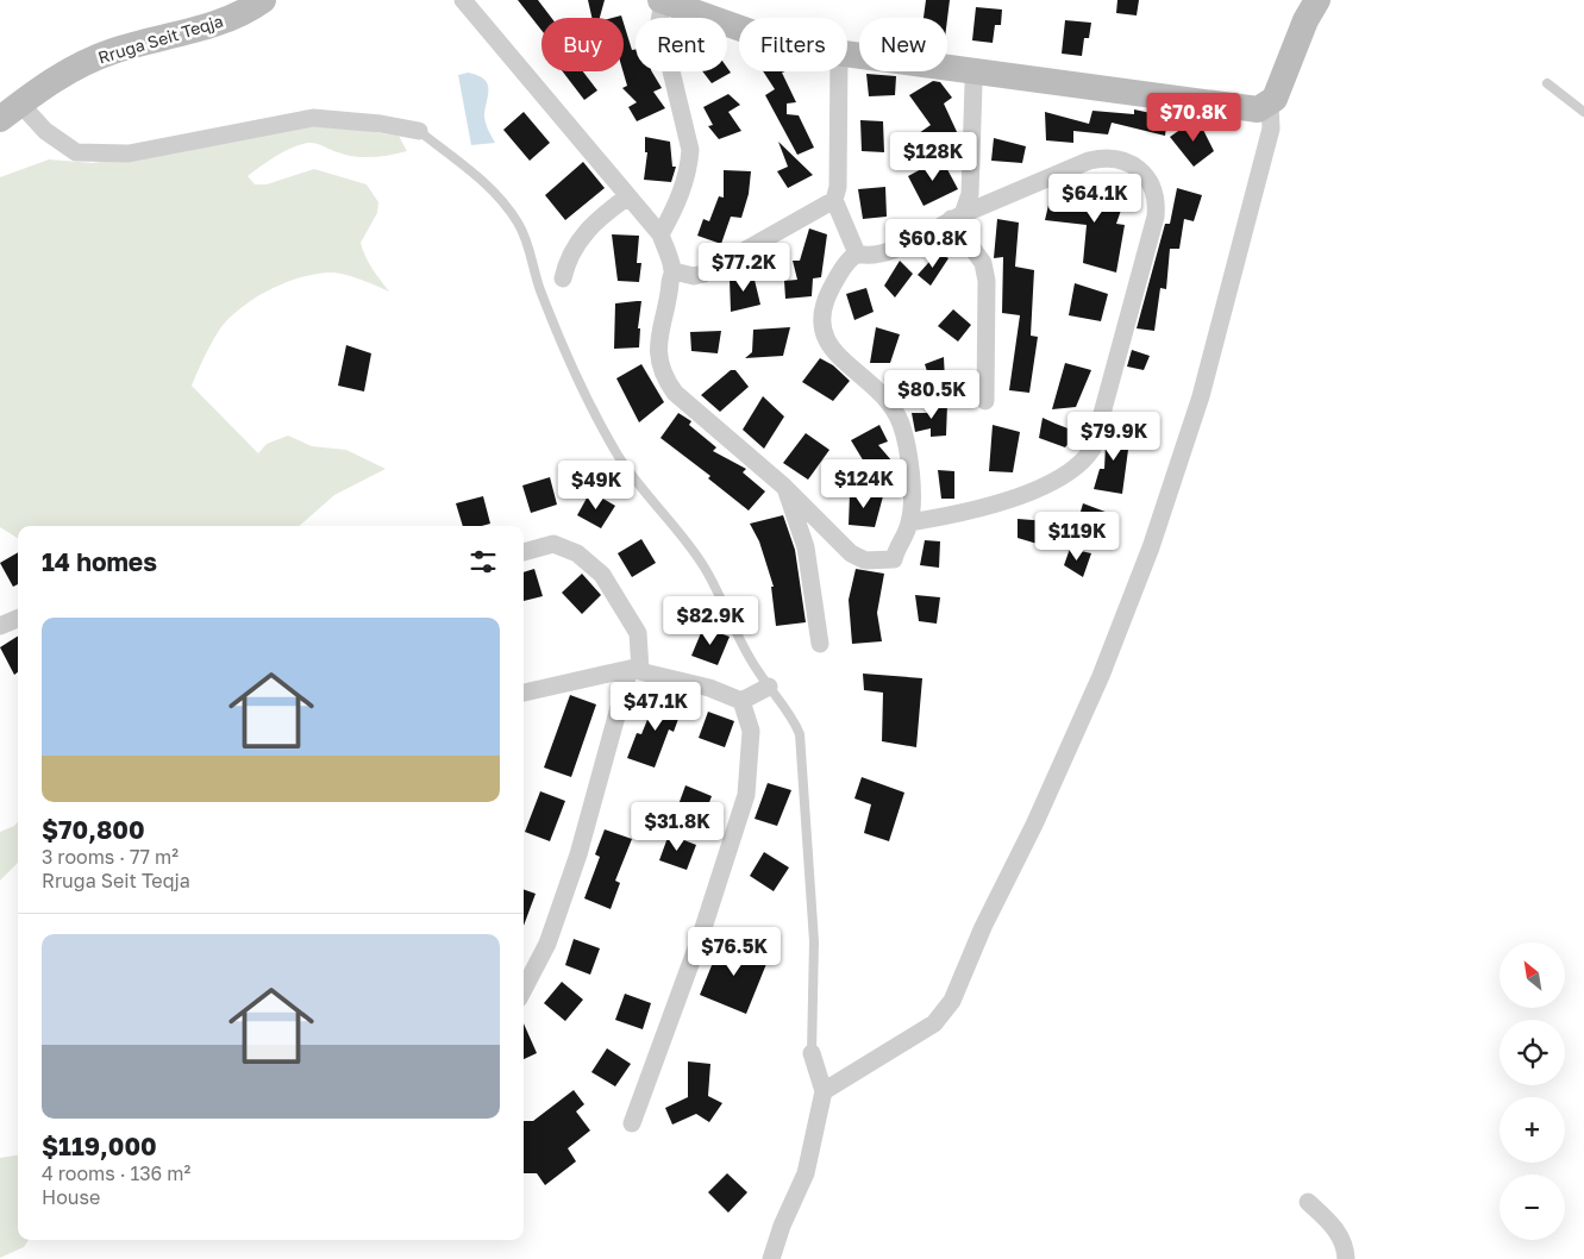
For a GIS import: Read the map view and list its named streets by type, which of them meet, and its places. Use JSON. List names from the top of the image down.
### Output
{
  "streets": {
    "main road": ["Rruga Seit Teqja"]
  },
  "north": "top left",
  "page": {
    "chip": [
      "Buy",
      "Rent",
      "Filters",
      "New"
    ],
    "price": [
      "$70.8K",
      "$128K",
      "$64.1K",
      "$60.8K",
      "$77.2K",
      "$80.5K",
      "$79.9K",
      "$124K",
      "$49K",
      "$119K",
      "$82.9K",
      "$47.1K",
      "$31.8K",
      "$76.5K"
    ],
    "heading": "14 homes",
    "list": [
      {
        "name": "$70,800",
        "note": "3 rooms · 77 m² · Rruga Seit Teqja"
      },
      {
        "name": "$119,000",
        "note": "4 rooms · 136 m² · House"
      }
    ],
    "map_buttons": ["+", "−"]
  }
}
